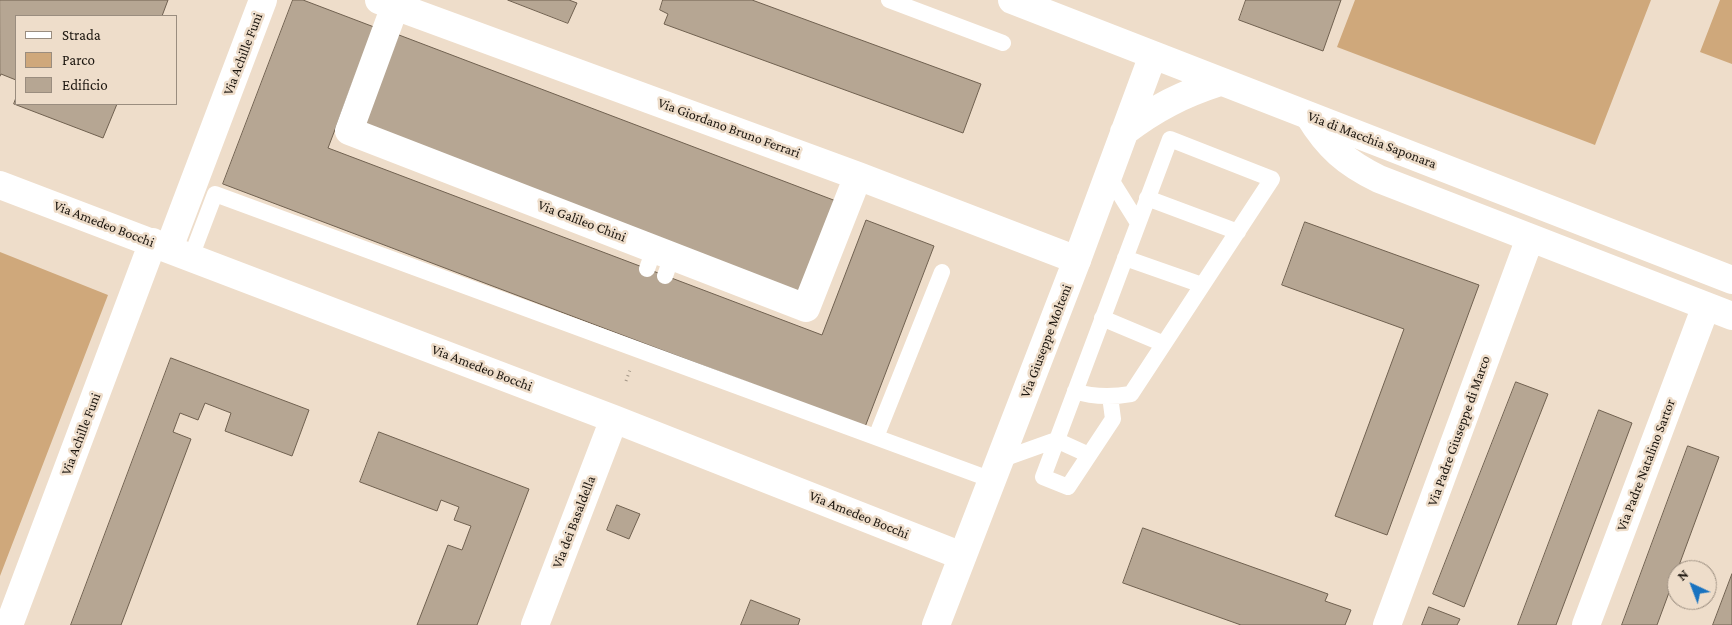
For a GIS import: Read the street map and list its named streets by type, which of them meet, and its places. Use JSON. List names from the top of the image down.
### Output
{
  "streets": {
    "street": [
      "Via Achille Funi",
      "Via Giordano Bruno Ferrari",
      "Via di Macchia Saponara",
      "Via Galileo Chini",
      "Via Amedeo Bocchi",
      "Via Giuseppe Molteni",
      "Via Padre Giuseppe di Marco",
      "Via Padre Natalino Sartor",
      "Via dei Basaldella"
    ]
  },
  "crossings": [
    ["Via Achille Funi", "Via Amedeo Bocchi"],
    ["Via Giordano Bruno Ferrari", "Via Galileo Chini"],
    ["Via Giordano Bruno Ferrari", "Via Giuseppe Molteni"],
    ["Via di Macchia Saponara", "Via Giuseppe Molteni"],
    ["Via Amedeo Bocchi", "Via Giuseppe Molteni"],
    ["Via Amedeo Bocchi", "Via dei Basaldella"]
  ],
  "legend": ["Strada", "Parco", "Edificio"],
  "north": "top left"
}
